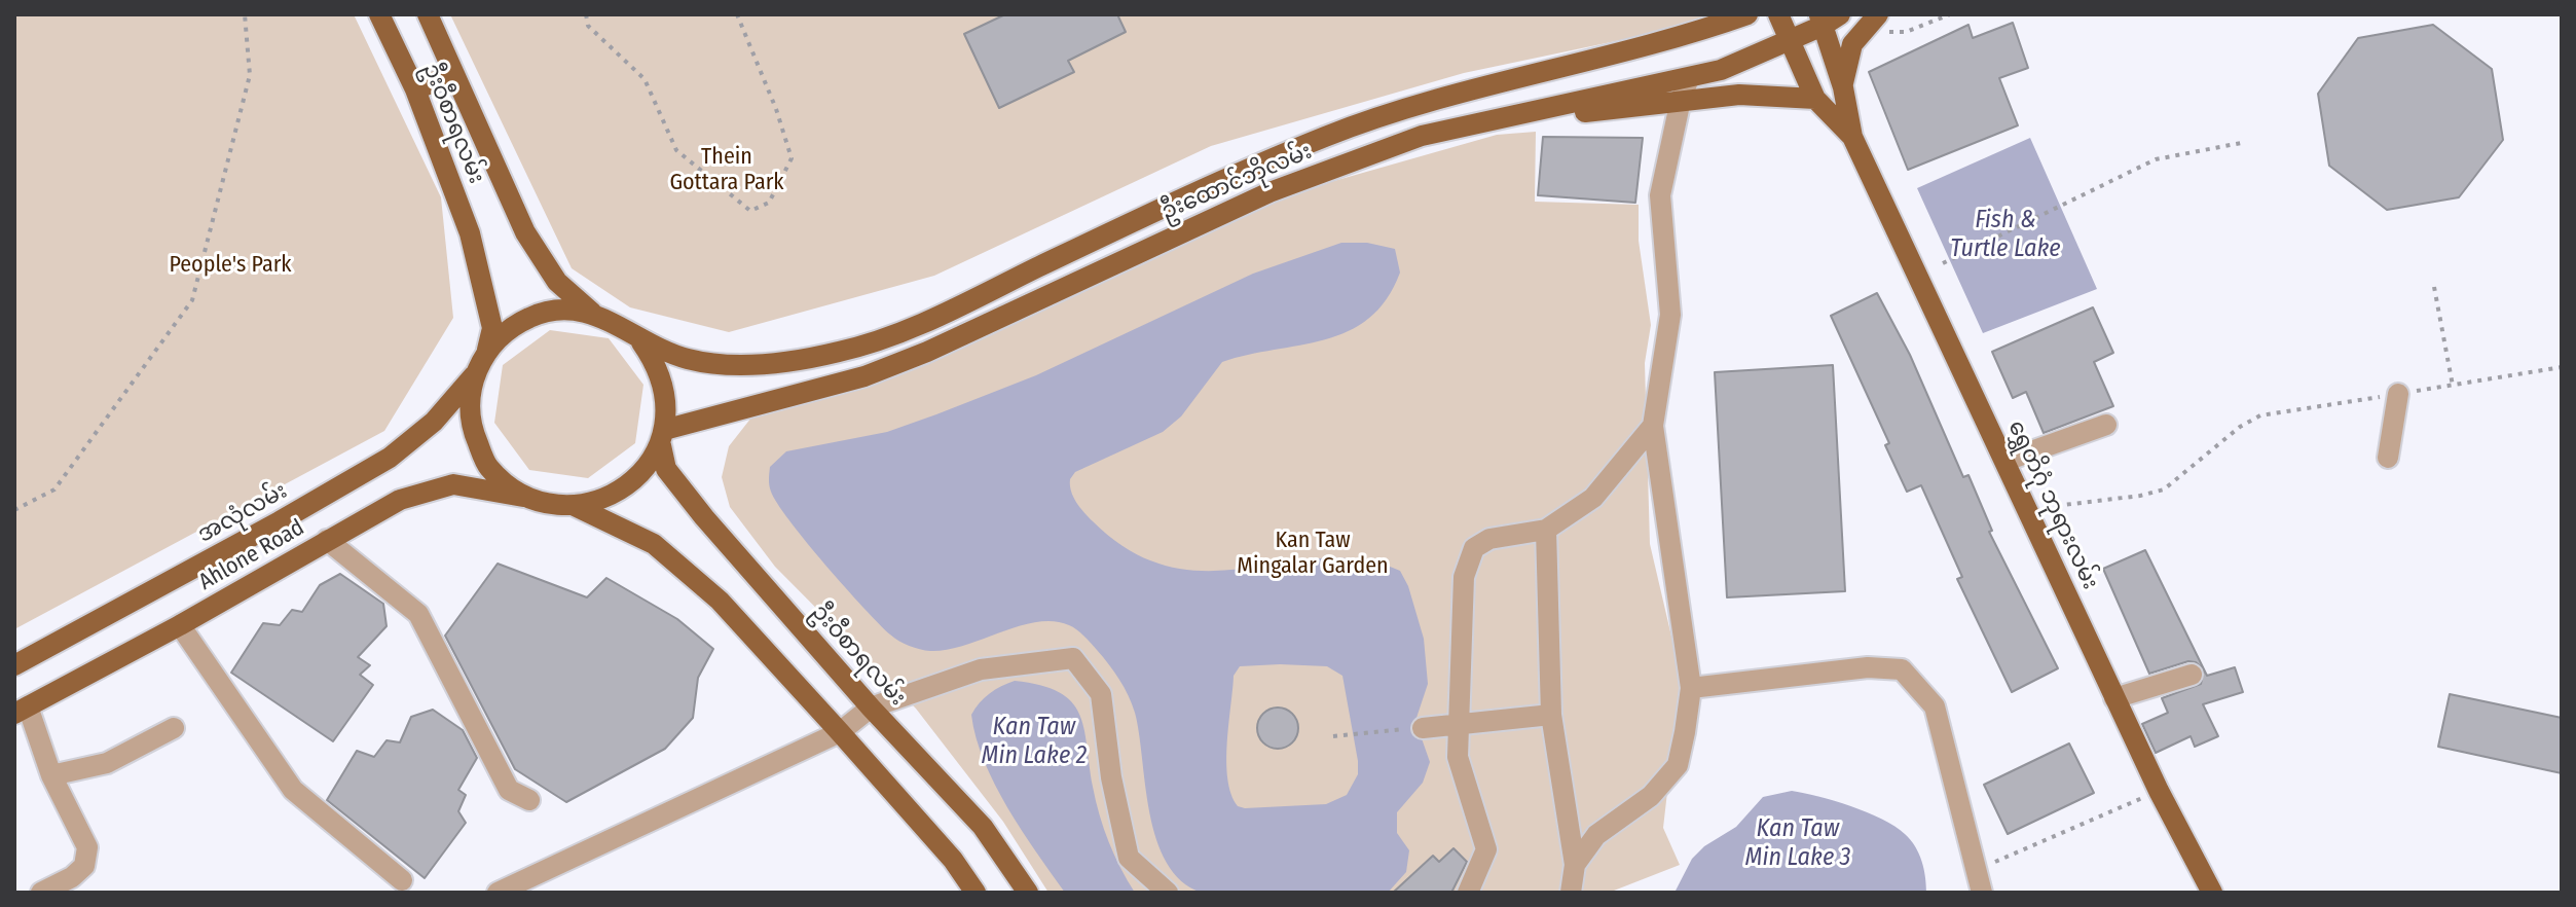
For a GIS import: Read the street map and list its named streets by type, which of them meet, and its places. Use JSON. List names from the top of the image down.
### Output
{
  "streets": {
    "main road": [
      "ဦးဝီစာရလမ်း",
      "ဦးထောင်ဘိုလမ်း",
      "ရွှေတိဂုံ ဘုရားလမ်း",
      "အလုံလမ်း",
      "Ahlone Road"
    ]
  },
  "crossings": [
    ["ဦးဝီစာရလမ်း", "ဦးထောင်ဘိုလမ်း"],
    ["ဦးဝီစာရလမ်း", "အလုံလမ်း"],
    ["ဦးဝီစာရလမ်း", "Ahlone Road"],
    ["ဦးထောင်ဘိုလမ်း", "ရွှေတိဂုံ ဘုရားလမ်း"],
    ["ဦးထောင်ဘိုလမ်း", "အလုံလမ်း"],
    ["ဦးထောင်ဘိုလမ်း", "Ahlone Road"],
    ["အလုံလမ်း", "Ahlone Road"]
  ],
  "water": ["Fish & Turtle Lake", "Kan Taw Min Lake 2", "Kan Taw Min Lake 3"],
  "parks": ["Thein Gottara Park", "People's Park", "Kan Taw Mingalar Garden"]
}
